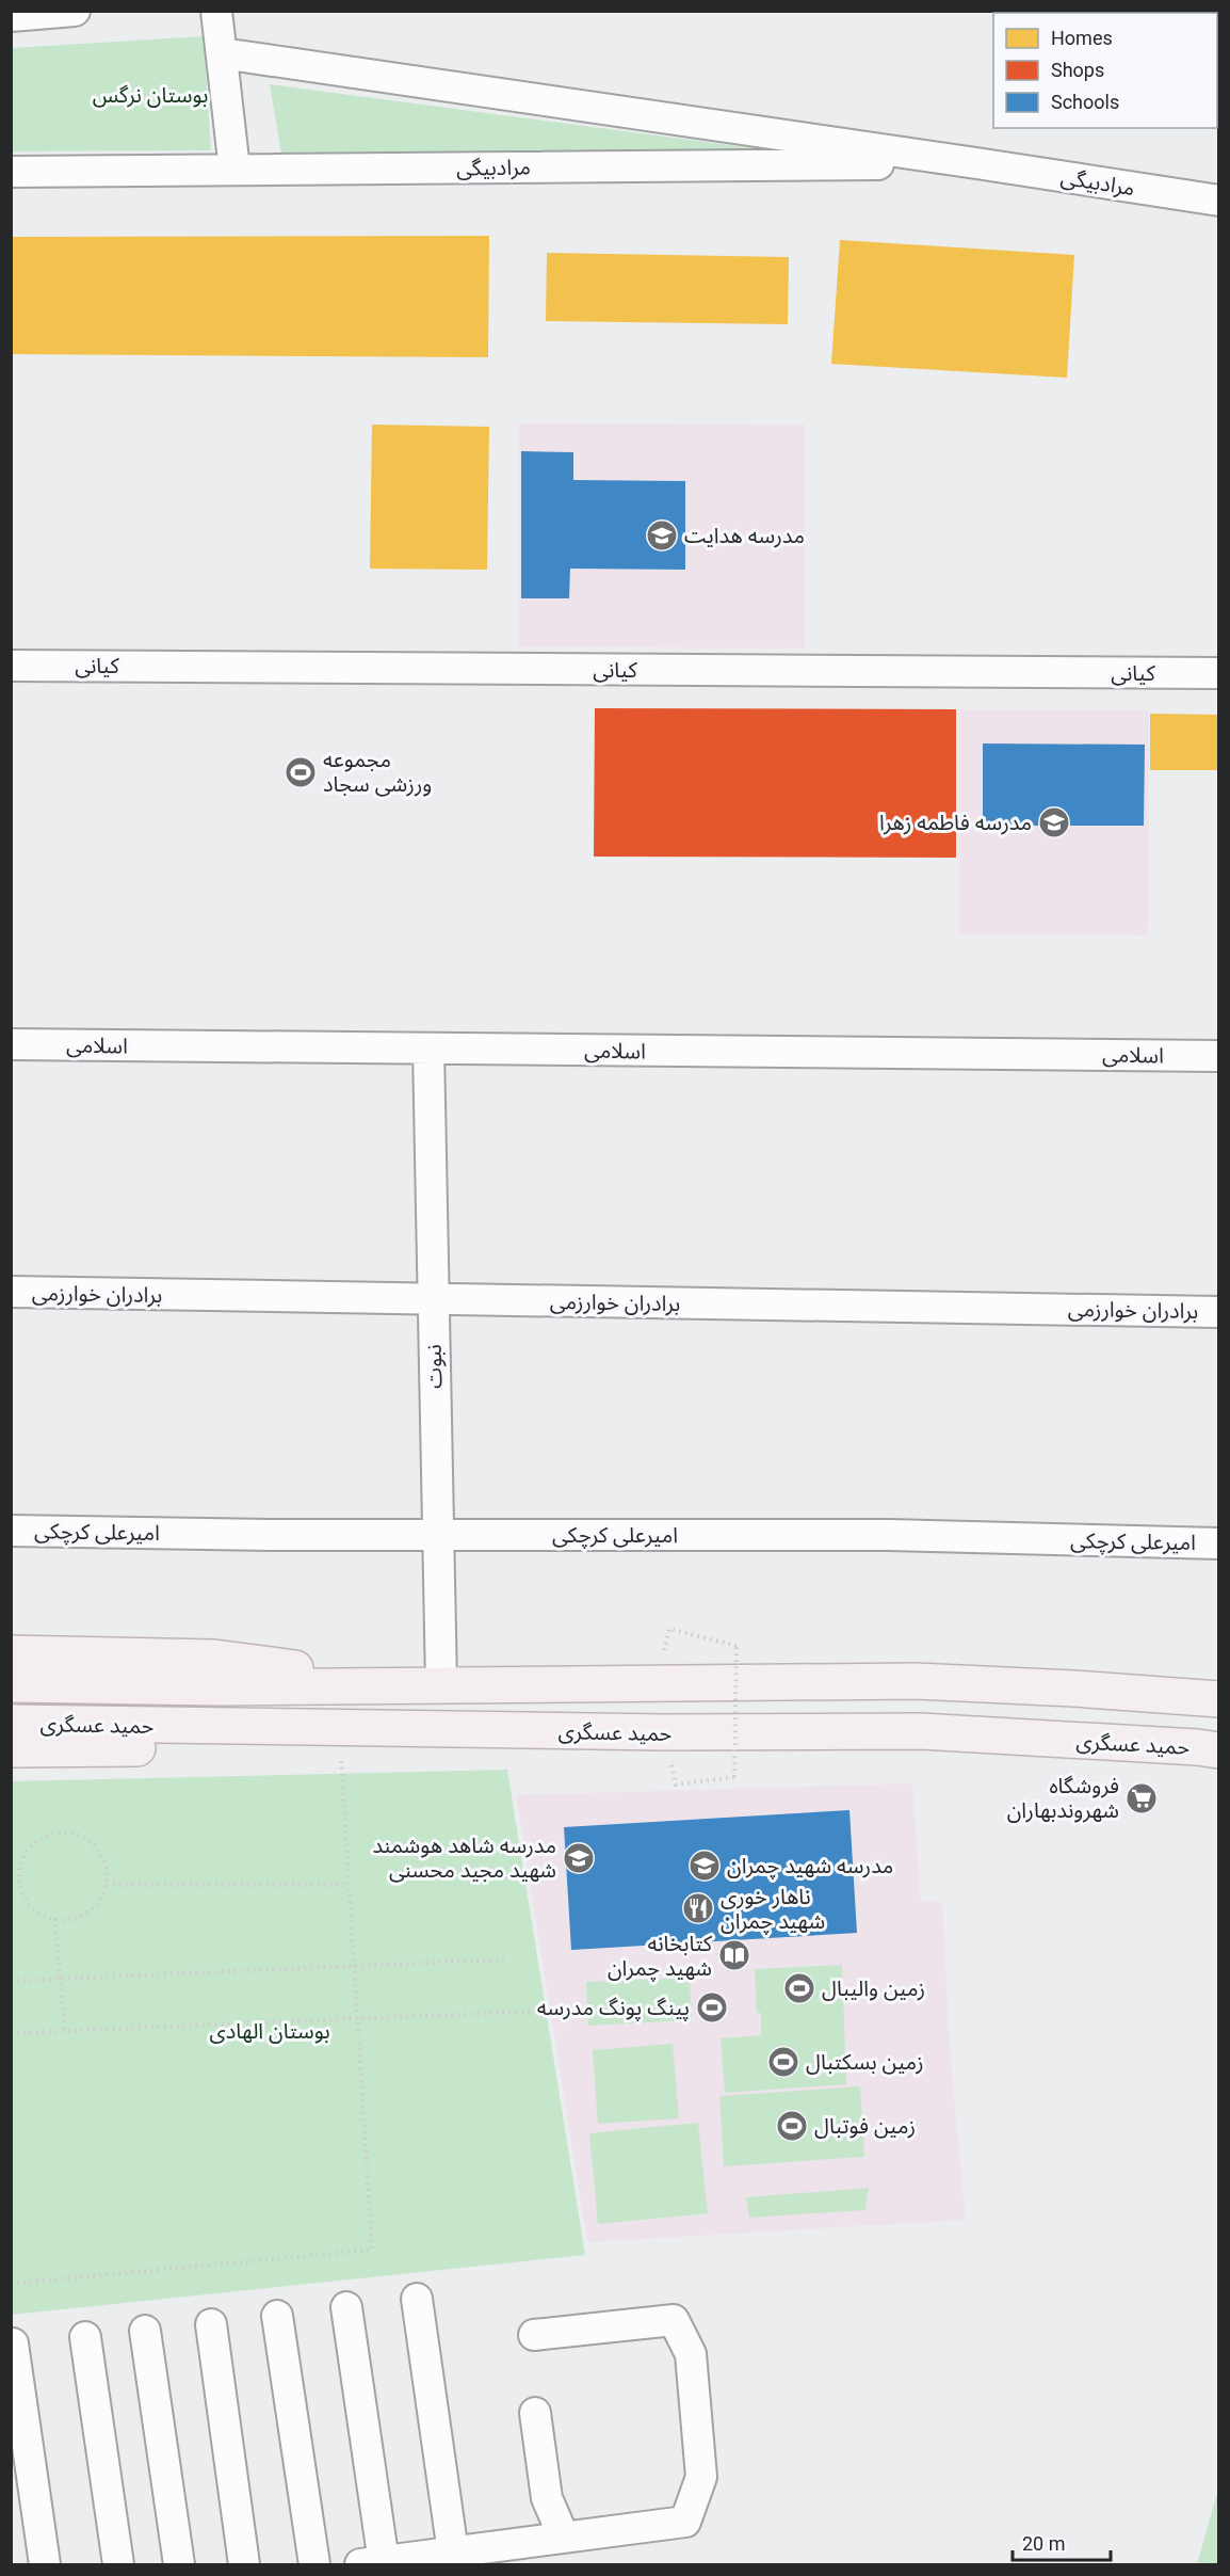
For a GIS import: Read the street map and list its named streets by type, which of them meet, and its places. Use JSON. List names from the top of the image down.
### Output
{
  "streets": {
    "main road": ["حمید عسگری"],
    "street": [
      "مرادبیگی",
      "کیانی",
      "اسلامی",
      "برادران خوارزمی",
      "نبوت",
      "امیرعلی کرچکی"
    ]
  },
  "crossings": [
    ["اسلامی", "نبوت"],
    ["برادران خوارزمی", "نبوت"],
    ["نبوت", "امیرعلی کرچکی"],
    ["نبوت", "حمید عسگری"]
  ],
  "parks": ["بوستان نرگس", "بوستان الهادی"],
  "places": {
    "school or university": [
      "مدرسه هدایت",
      "مدرسه فاطمه زهرا",
      "مدرسه شاهد هوشمند شهید مجید محسنی",
      "مدرسه شهید چمران"
    ],
    "sports": [
      "مجموعه ورزشی سجاد",
      "زمین والیبال",
      "پینگ پونگ مدرسه",
      "زمین بسکتبال",
      "زمین فوتبال"
    ],
    "supermarket": ["فروشگاه شهروندبهاران"],
    "restaurant": ["ناهار خوری شهید چمران"],
    "library": ["کتابخانه شهید چمران"]
  },
  "legend": ["Homes", "Shops", "Schools"],
  "scale_bar": "20 m"
}
